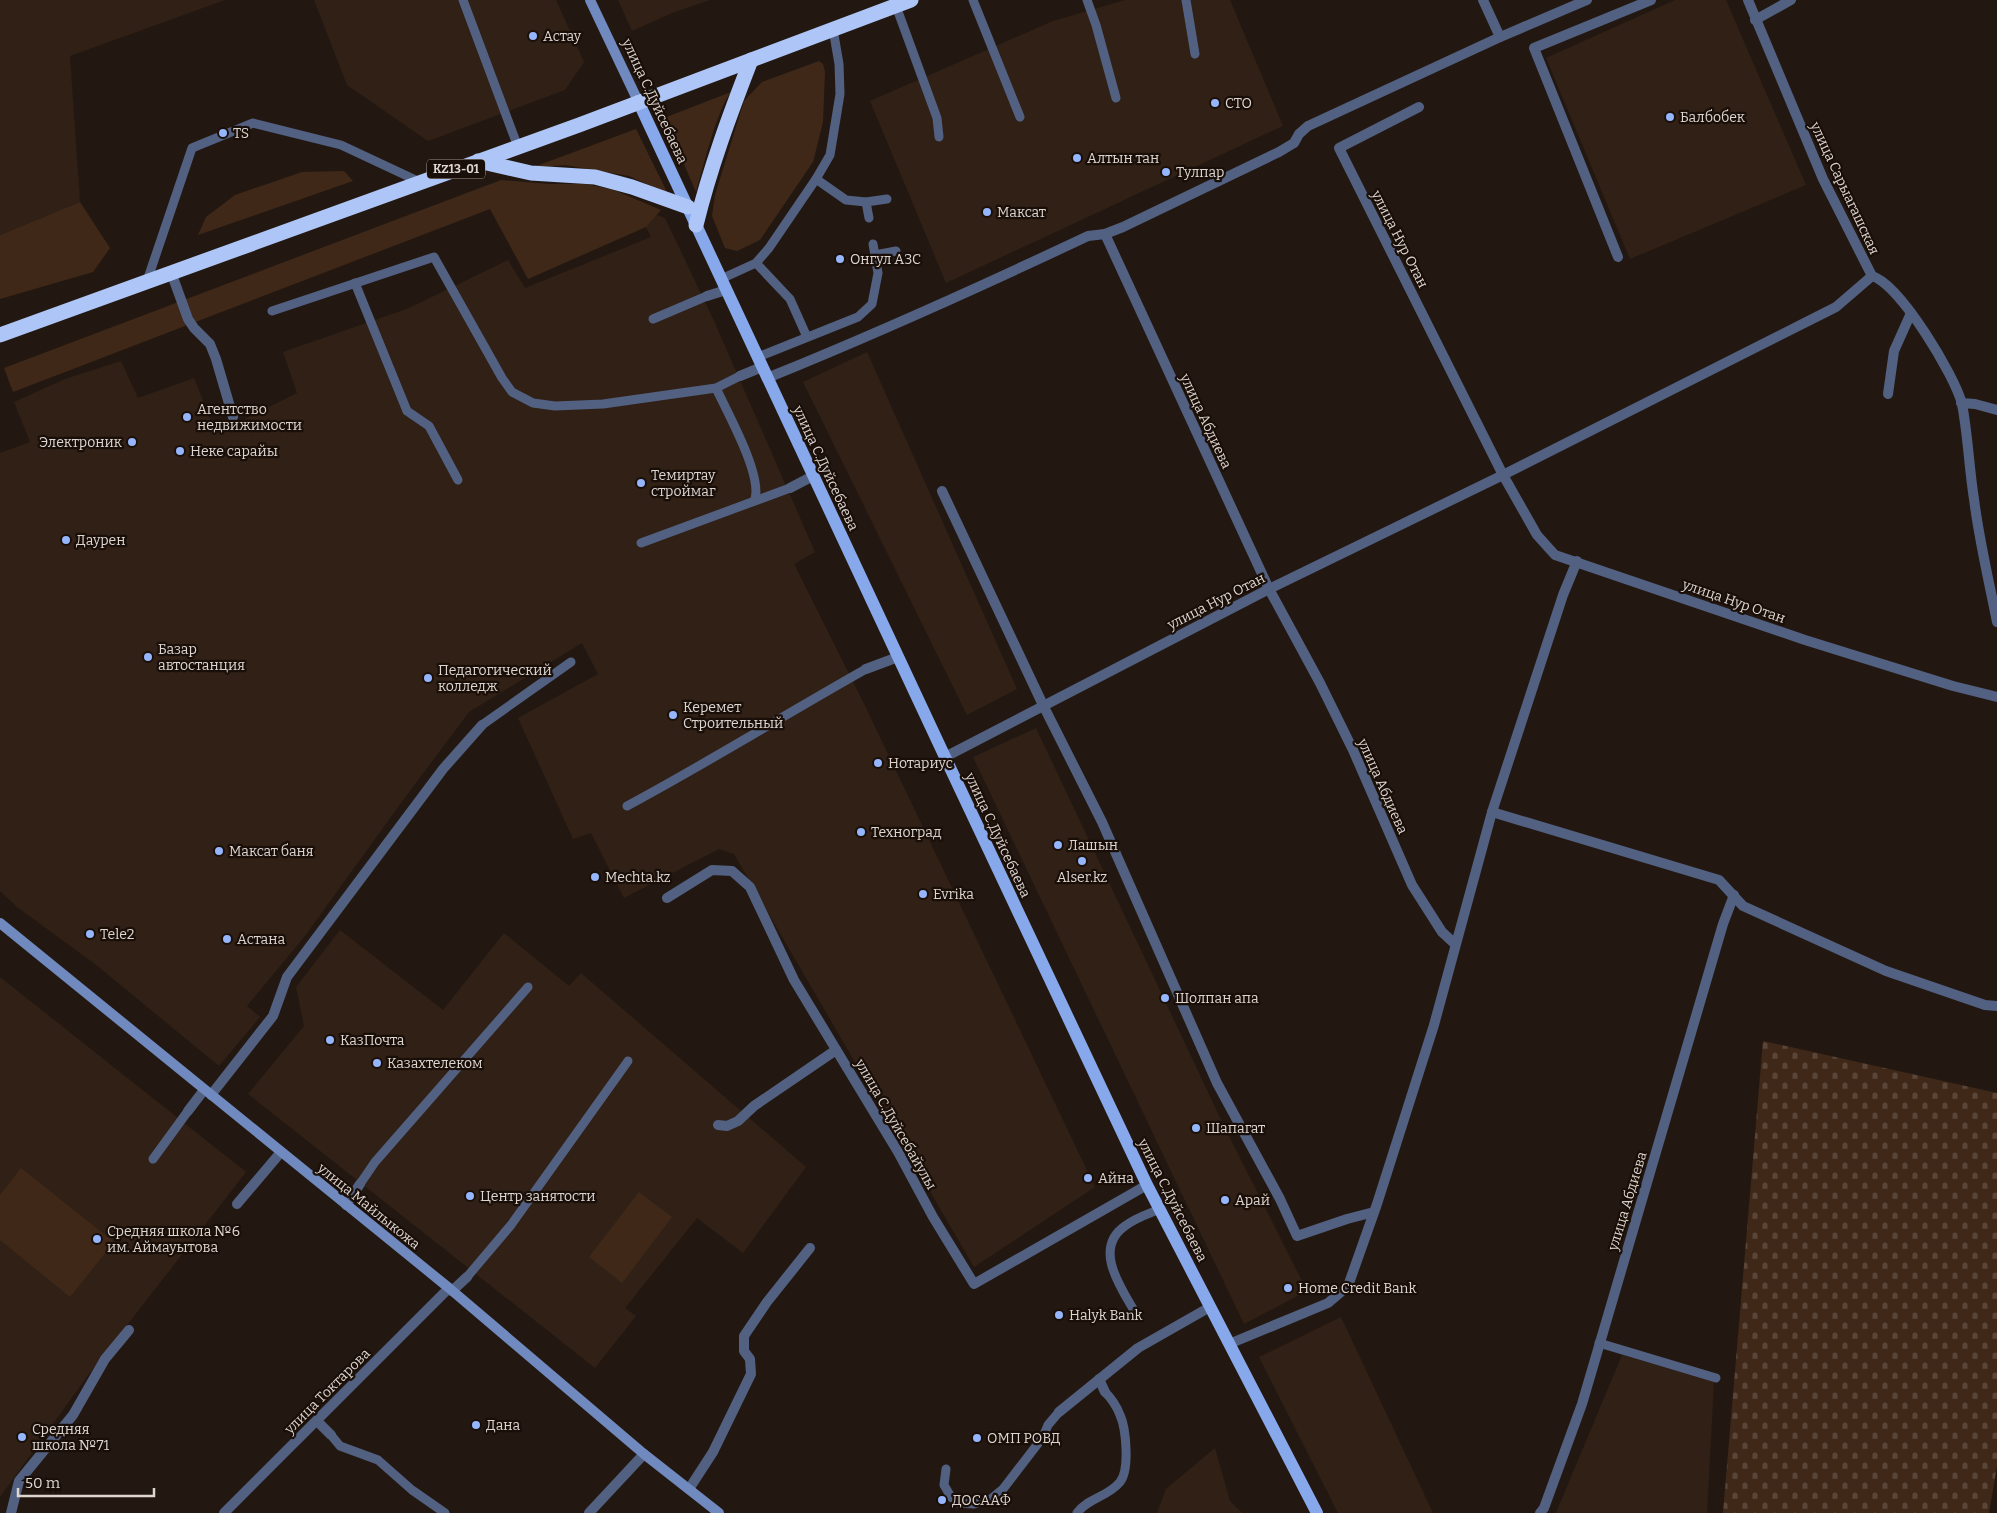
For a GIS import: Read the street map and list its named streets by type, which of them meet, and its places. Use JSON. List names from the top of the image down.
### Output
{
  "streets": {
    "highway": ["KZ13-01"],
    "main road": ["улица С.Дуйсебаева"],
    "street": [
      "улица Сарыагашская",
      "улица Нур Отан",
      "улица Абдиева",
      "улица С.Дуйсебайулы",
      "улица Майлыкожа",
      "улица Токтарова"
    ]
  },
  "crossings": [
    ["улица С.Дуйсебаева", "KZ13-01"],
    ["улица С.Дуйсебаева", "улица Нур Отан"],
    ["улица С.Дуйсебаева", "улица С.Дуйсебайулы"],
    ["улица Сарыагашская", "улица Нур Отан"],
    ["улица Нур Отан", "улица Абдиева"],
    ["улица Майлыкожа", "улица Токтарова"]
  ],
  "places": [
    "Астау",
    "СТО",
    "Балбобек",
    "TS",
    "Алтын тан",
    "Тулпар",
    "Максат",
    "Онгул АЗС",
    "Агентство недвижимости",
    "Электроник",
    "Неке сарайы",
    "Темиртау строймаг",
    "Даурен",
    "Базар автостанция",
    "Педагогический колледж",
    "Керемет Строительный",
    "Нотариус",
    "Техноград",
    "Лашын",
    "Максат баня",
    "Alser.kz",
    "Mechta.kz",
    "Evrika",
    "Tele2",
    "Астана",
    "Шолпан апа",
    "КазПочта",
    "Казахтелеком",
    "Шапагат",
    "Айна",
    "Центр занятости",
    "Арай",
    "Средняя школа №6 им. Аймауытова",
    "Home Credit Bank",
    "Halyk Bank",
    "Дана",
    "Средняя школа №71",
    "ОМП РОВД",
    "ДОСААФ"
  ],
  "scale_bar": "50 m"
}
